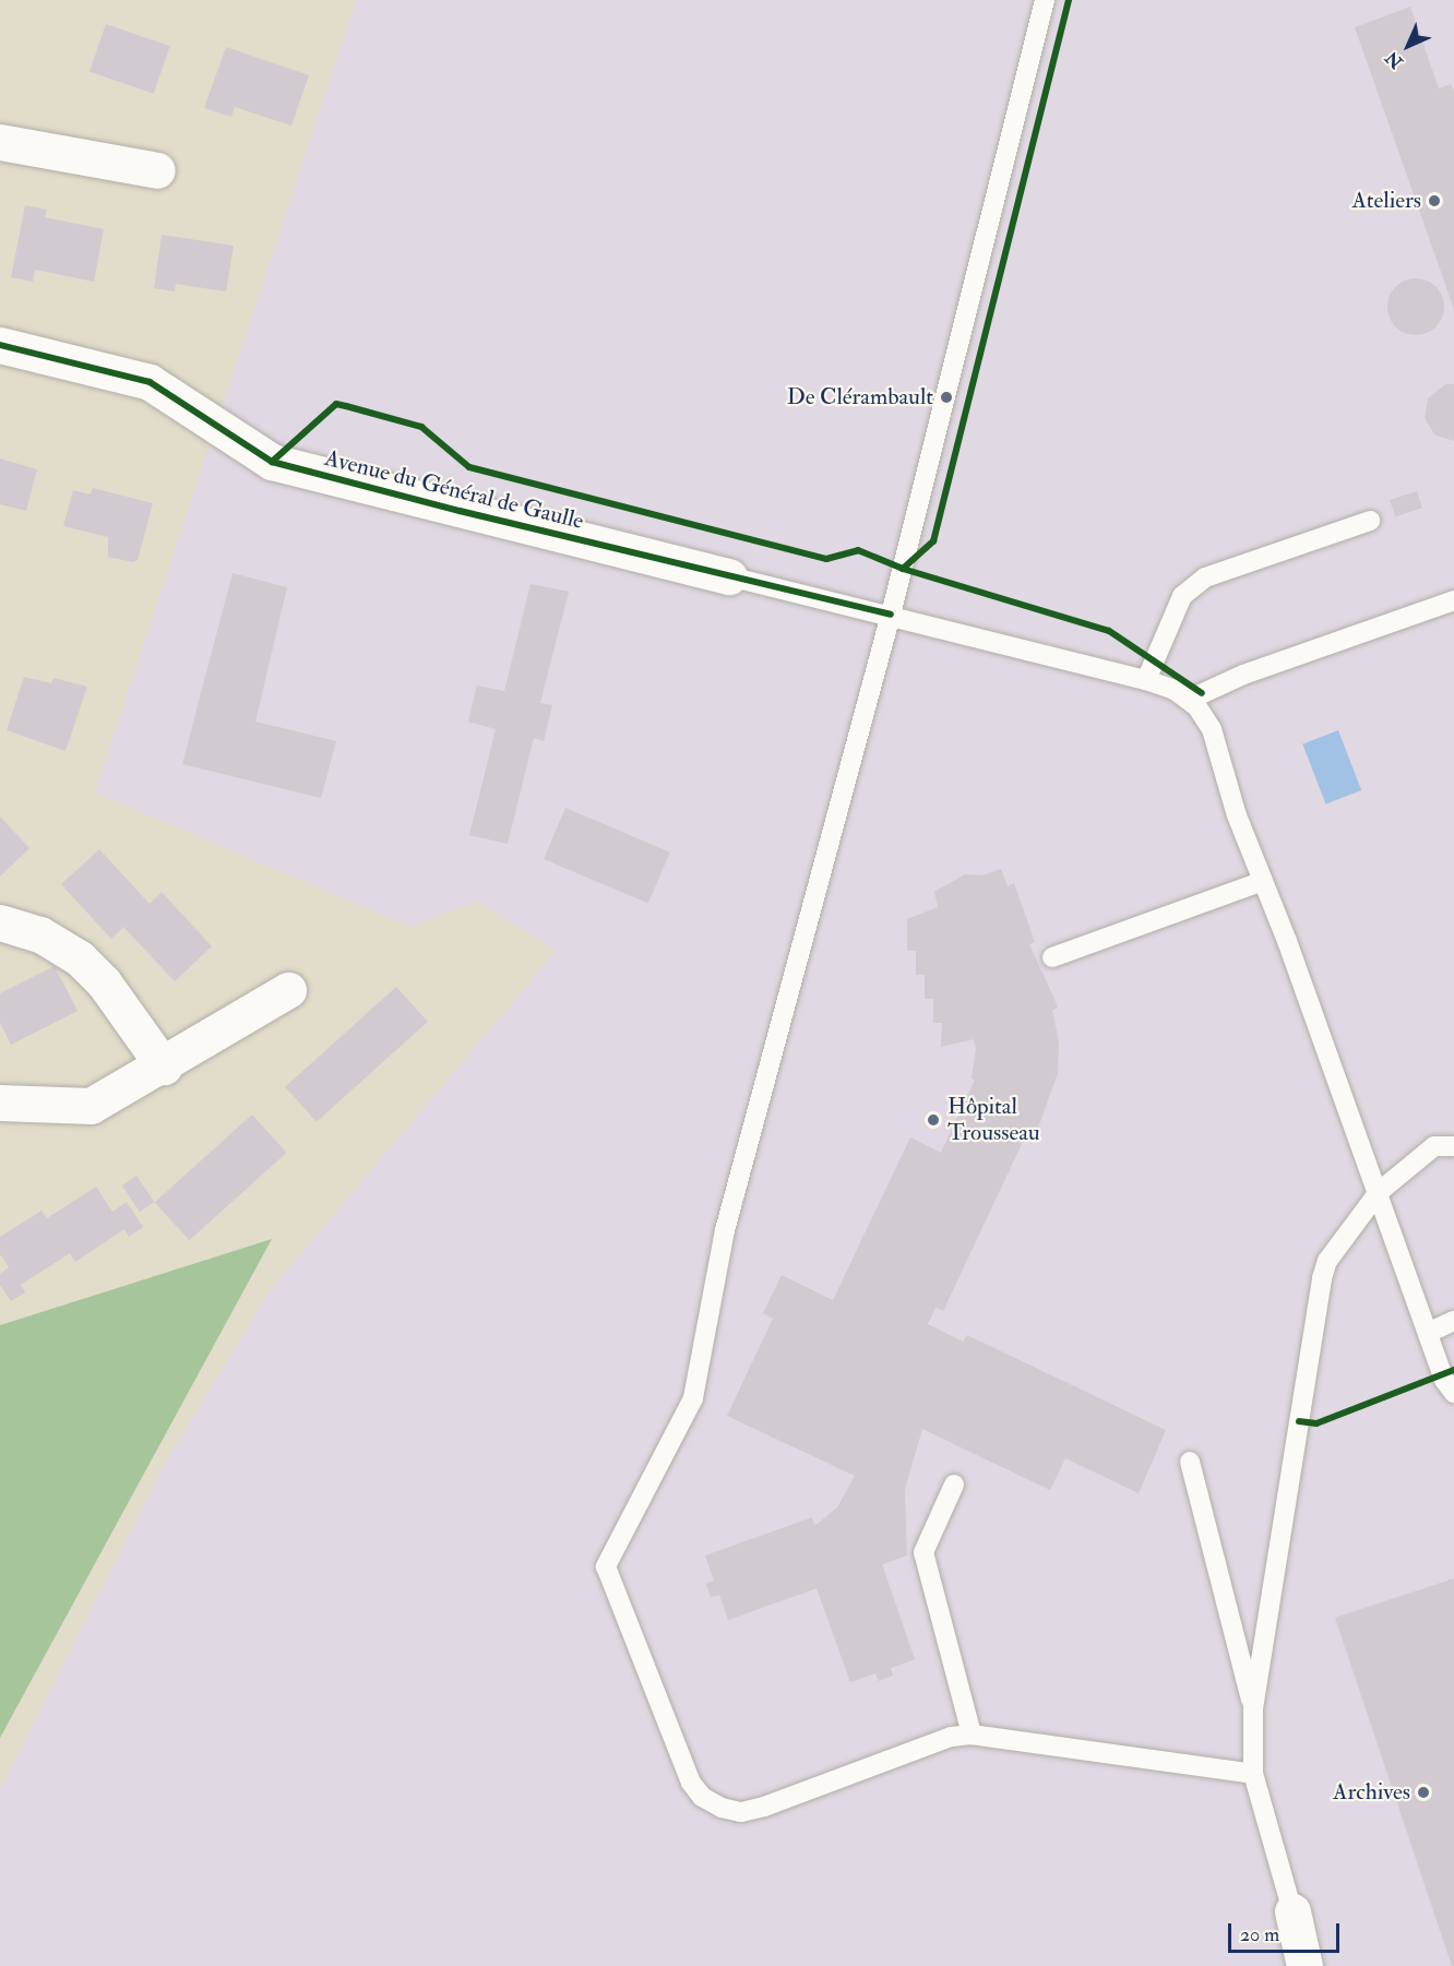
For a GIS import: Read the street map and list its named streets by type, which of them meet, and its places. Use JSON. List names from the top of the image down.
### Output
{
  "streets": {
    "street": ["Avenue du Général de Gaulle"]
  },
  "places": [
    "Ateliers",
    "De Clérambault",
    "Hôpital Trousseau",
    "Archives"
  ],
  "scale_bar": "20 m",
  "north": "bottom left"
}
